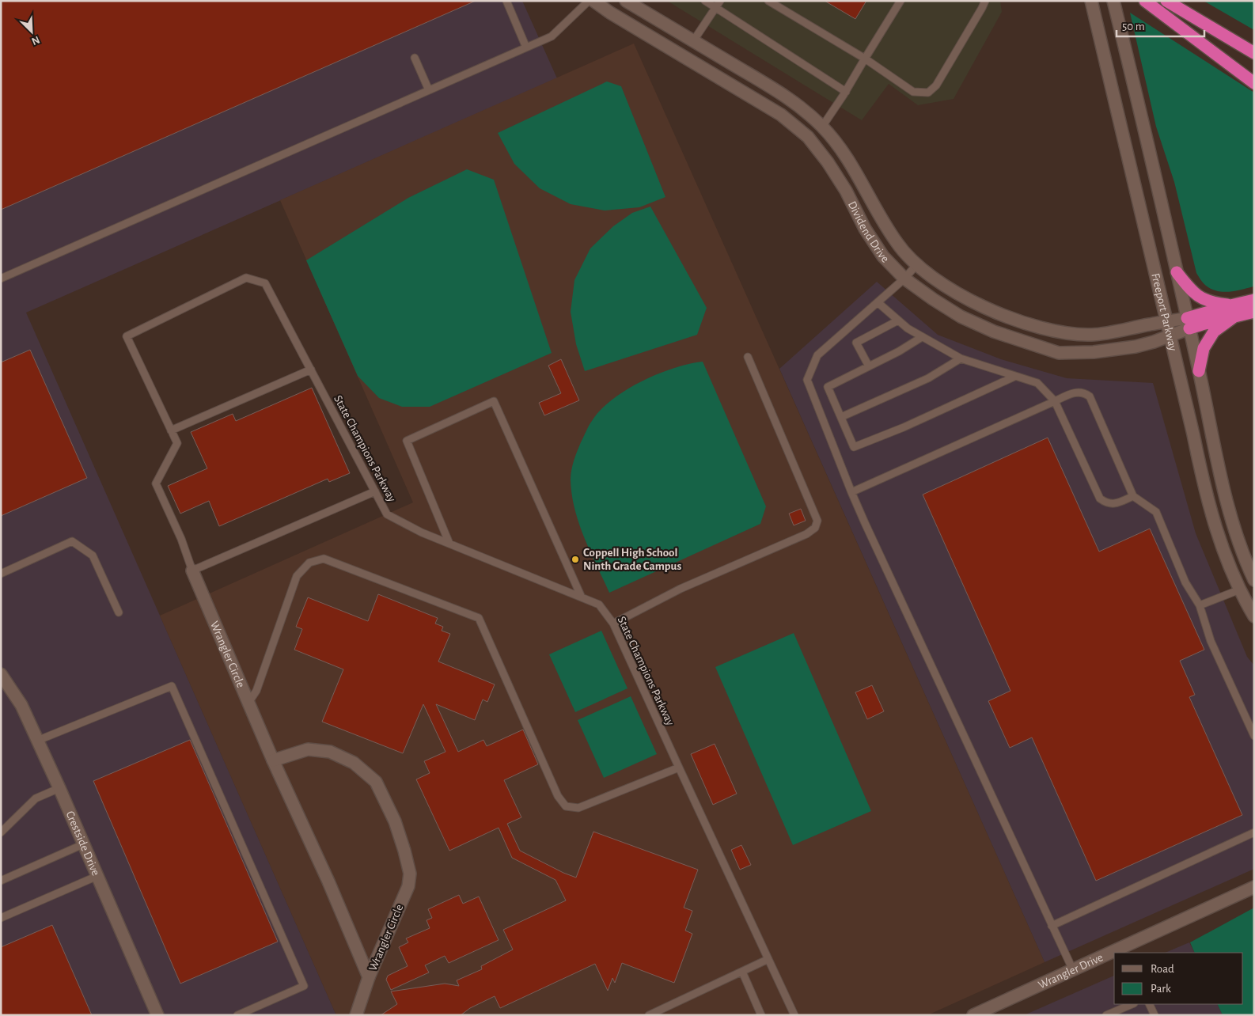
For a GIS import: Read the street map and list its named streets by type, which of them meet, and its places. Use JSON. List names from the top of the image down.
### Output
{
  "streets": {
    "street": [
      "Dividend Drive",
      "Freeport Parkway",
      "Wrangler Circle",
      "Crestside Drive",
      "Wrangler Drive"
    ],
    "lane": ["State Champions Parkway"]
  },
  "crossings": [
    ["Dividend Drive", "Freeport Parkway"]
  ],
  "places": ["Coppell High School Ninth Grade Campus"],
  "legend": ["Road", "Park"],
  "scale_bar": "50 m",
  "north": "bottom right"
}
